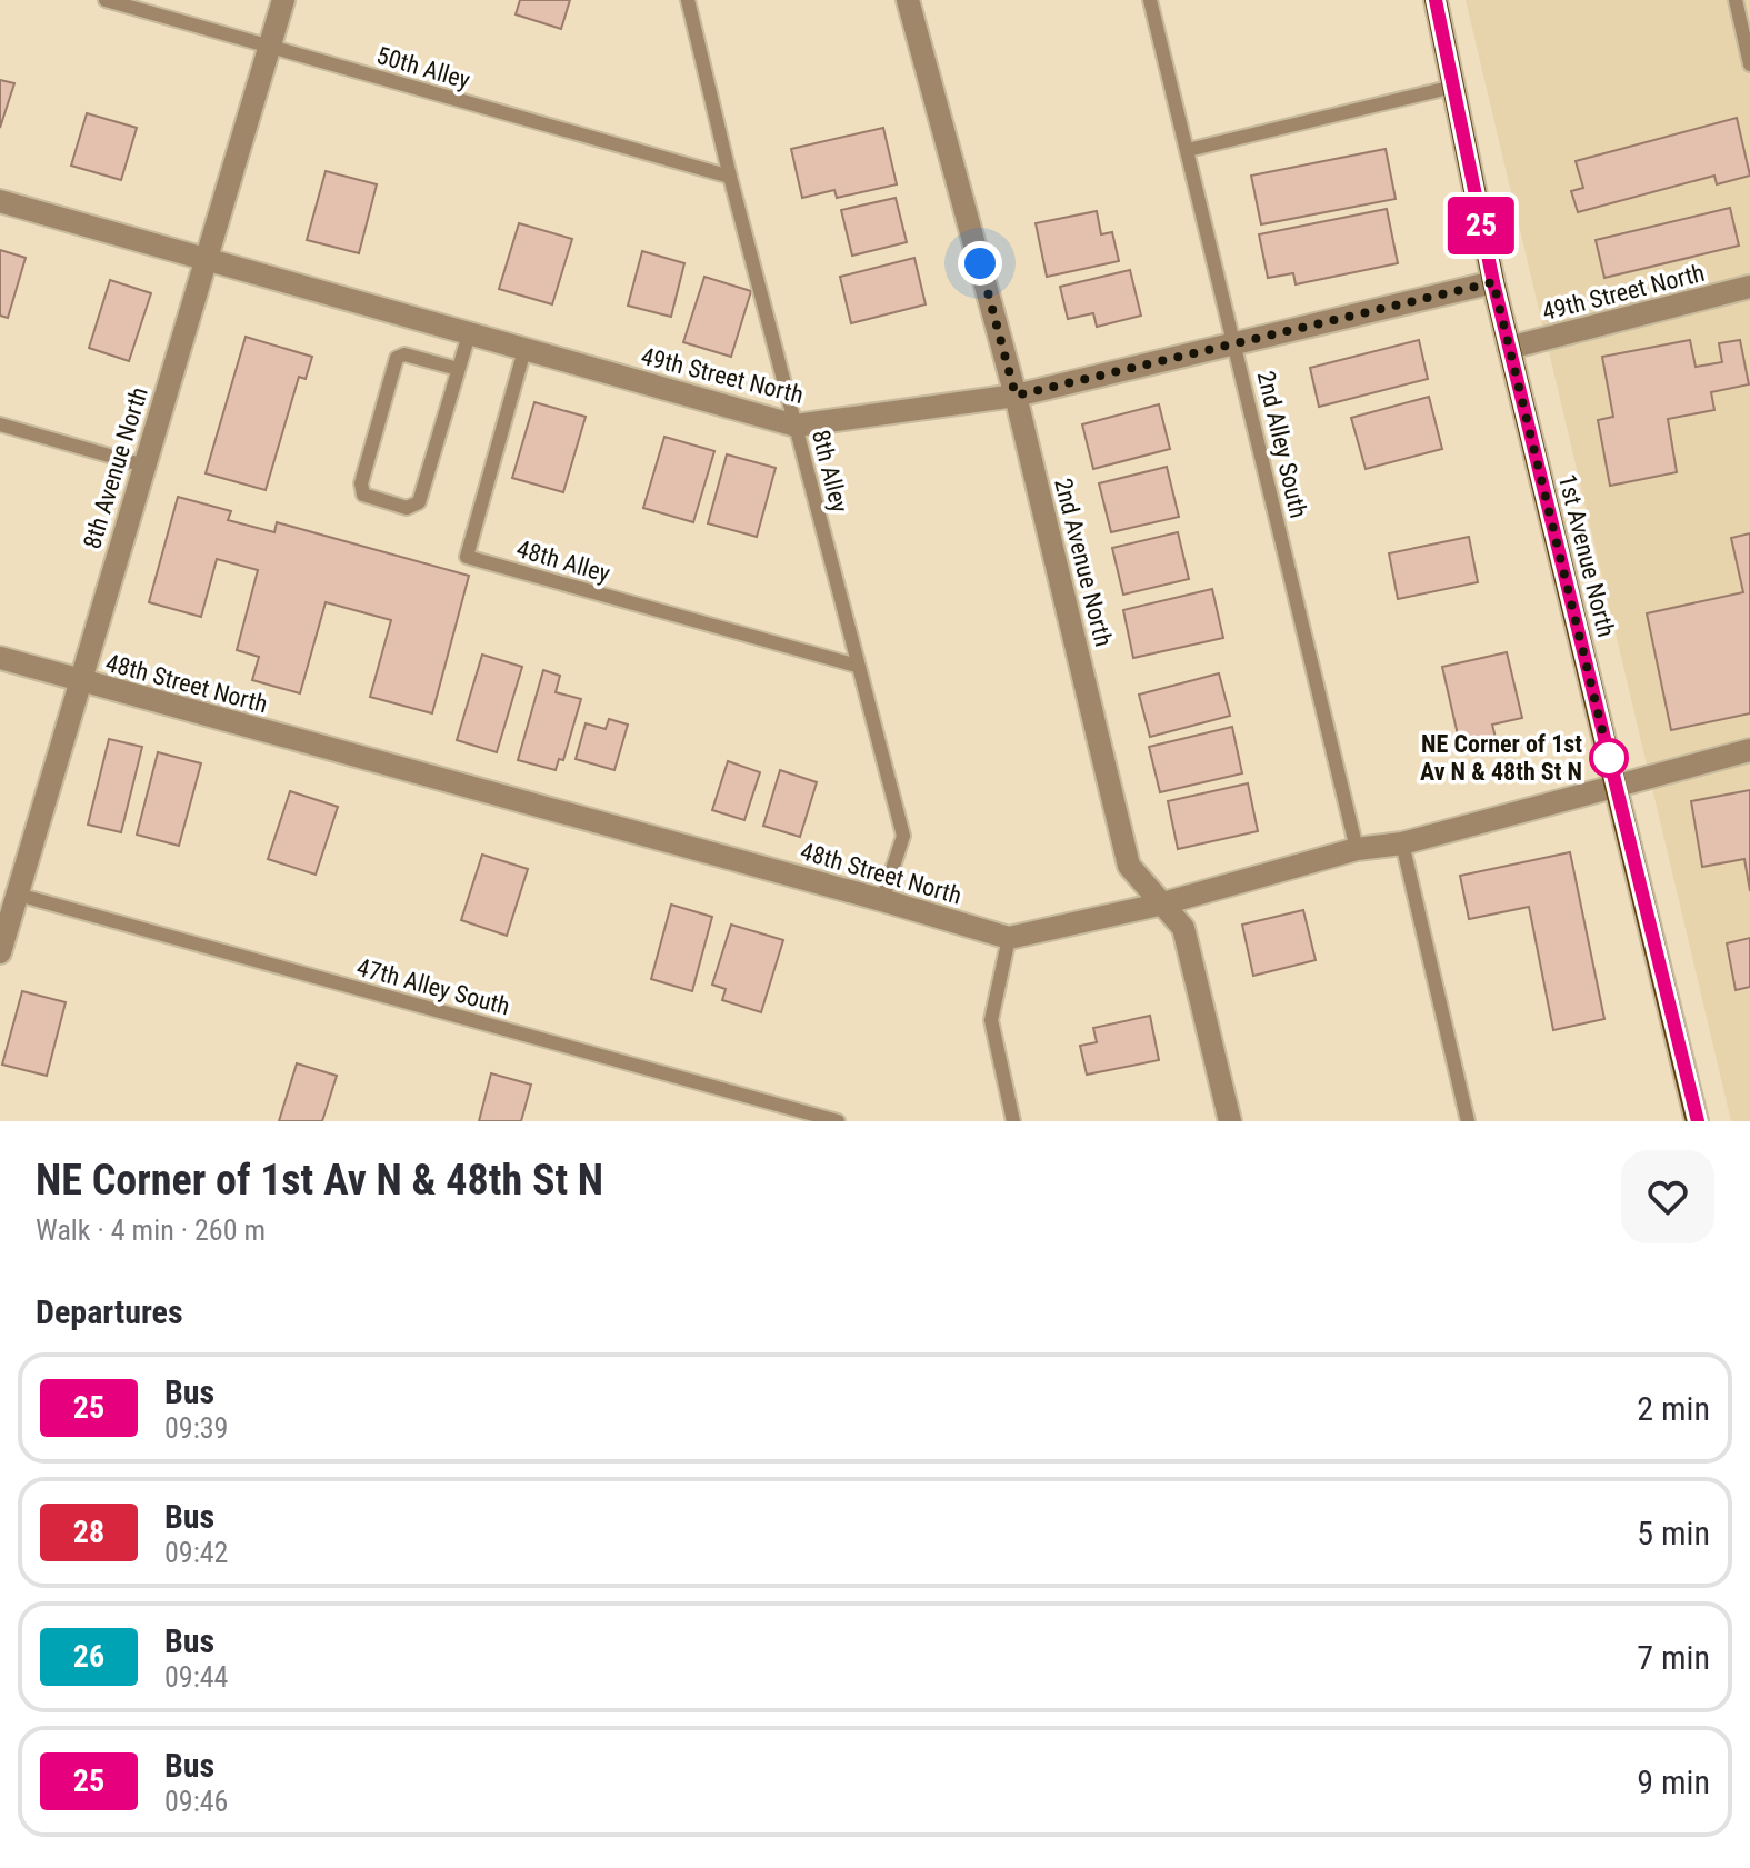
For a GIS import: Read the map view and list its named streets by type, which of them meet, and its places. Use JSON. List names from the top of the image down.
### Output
{
  "streets": {
    "main road": ["1st Avenue North"],
    "street": [
      "49th Street North",
      "8th Avenue North",
      "2nd Avenue North",
      "48th Street North"
    ],
    "lane": [
      "50th Alley",
      "2nd Alley South",
      "8th Alley",
      "48th Alley",
      "47th Alley South"
    ]
  },
  "crossings": [
    ["50th Alley", "8th Avenue North"],
    ["50th Alley", "8th Alley"],
    ["49th Street North", "2nd Alley South"],
    ["49th Street North", "8th Avenue North"],
    ["49th Street North", "8th Alley"],
    ["49th Street North", "1st Avenue North"],
    ["49th Street North", "48th Alley"],
    ["49th Street North", "2nd Avenue North"],
    ["2nd Alley South", "48th Street North"],
    ["8th Avenue North", "48th Street North"],
    ["8th Avenue North", "47th Alley South"],
    ["8th Alley", "48th Alley"],
    ["8th Alley", "48th Street North"],
    ["1st Avenue North", "48th Street North"],
    ["2nd Avenue North", "48th Street North"]
  ],
  "places": ["NE Corner of 1st Av N & 48th St N"],
  "lines": ["bus line 25"],
  "page": {
    "on_map": "25",
    "heading": [
      ["NE Corner of 1st Av N & 48th St N", "Walk · 4 min · 260 m"],
      "Departures"
    ],
    "list": [
      {
        "mark": "25",
        "name": "Bus",
        "note": "09:39",
        "value": "2 min"
      },
      {
        "mark": "28",
        "name": "Bus",
        "note": "09:42",
        "value": "5 min"
      },
      {
        "mark": "26",
        "name": "Bus",
        "note": "09:44",
        "value": "7 min"
      },
      {
        "mark": "25",
        "name": "Bus",
        "note": "09:46",
        "value": "9 min"
      }
    ]
  }
}
